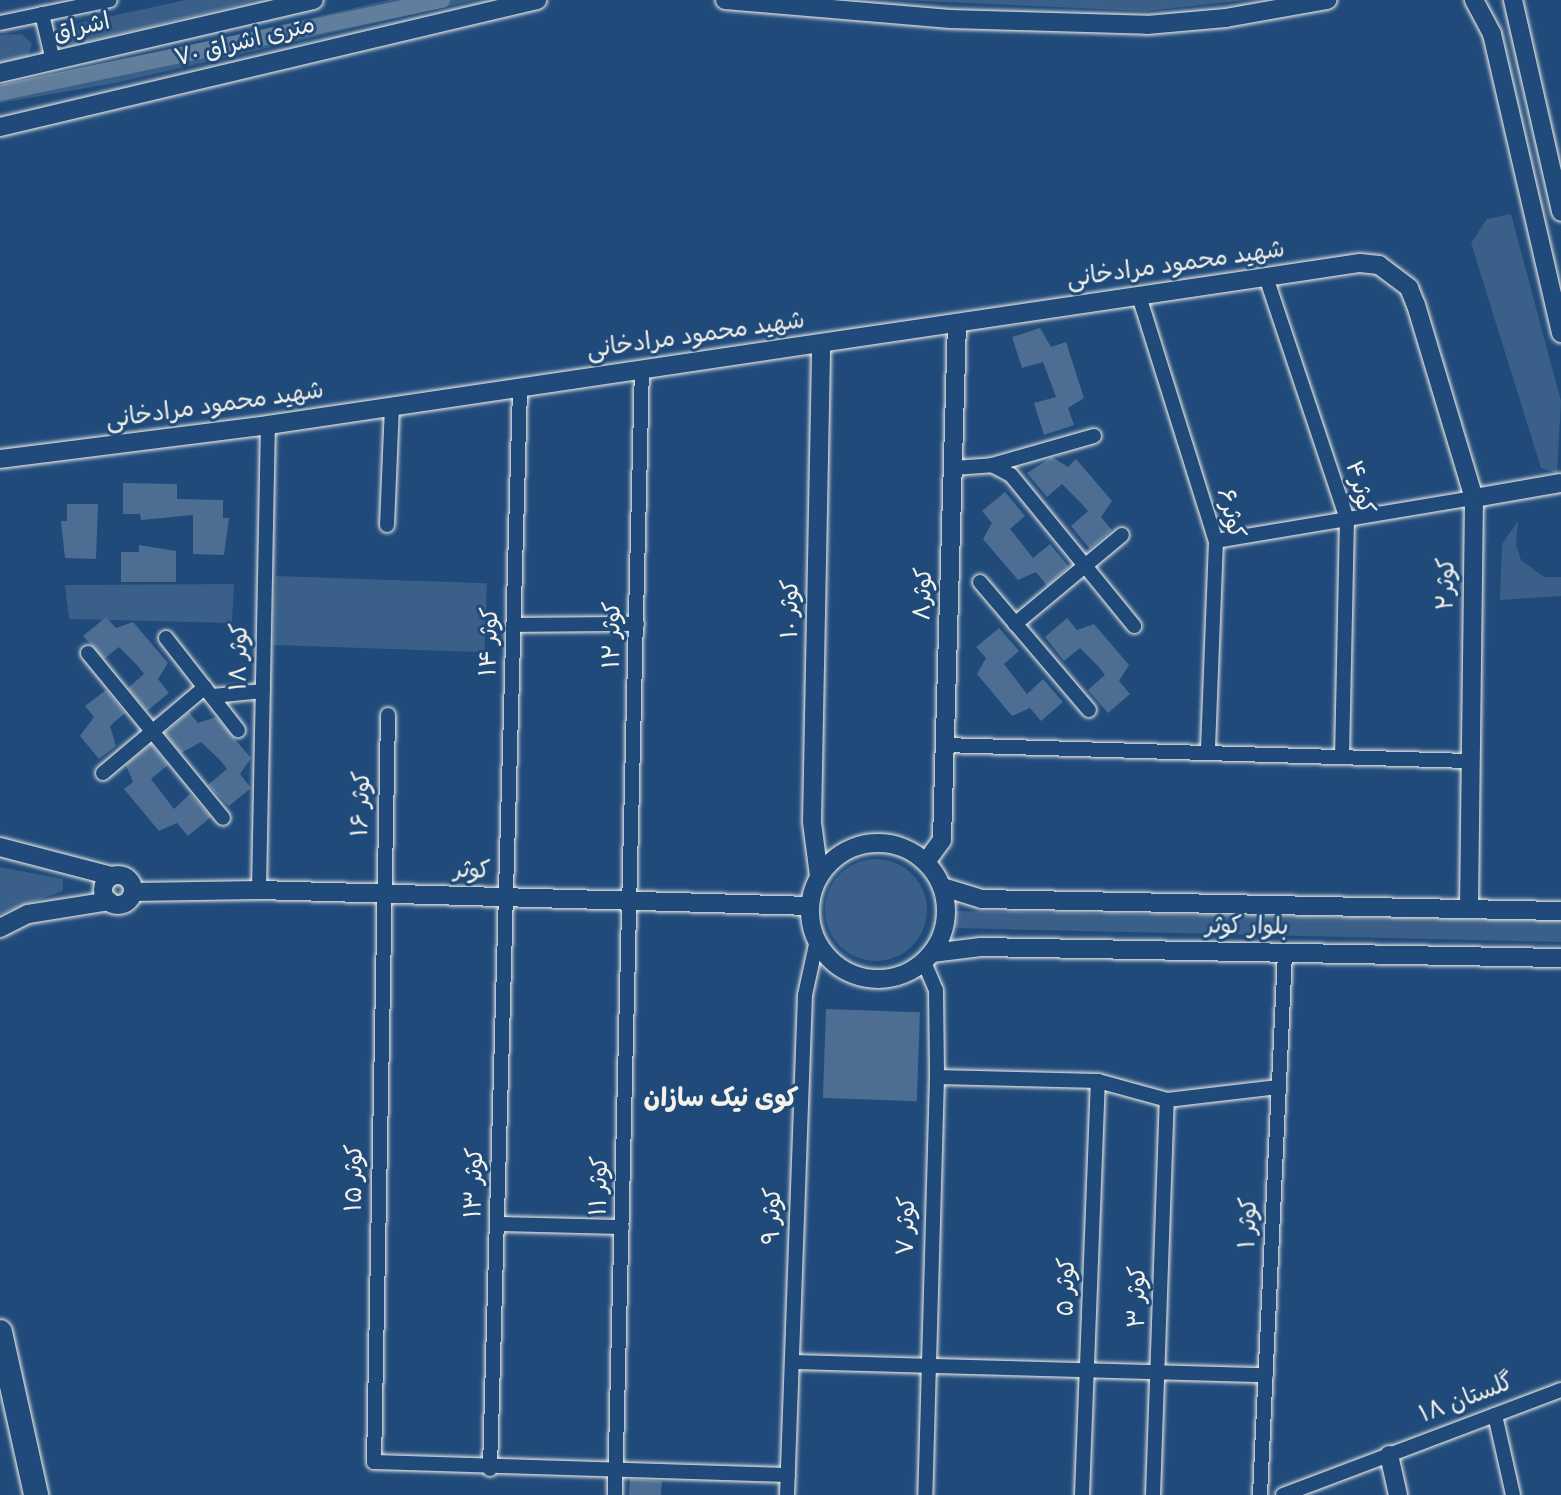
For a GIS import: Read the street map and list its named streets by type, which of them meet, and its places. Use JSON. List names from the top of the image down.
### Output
{
  "streets": {
    "main road": [
      "اشراق",
      "۷۰ متری اشراق",
      "شهید محمود مرادخانی",
      "کوثر۲",
      "کوثر۸",
      "کوثر ۱۰",
      "کوثر",
      "بلوار کوثر"
    ],
    "street": [
      "کوثر۴",
      "کوثر۶",
      "کوثر ۱۲",
      "کوثر ۱۴",
      "کوثر ۱۸",
      "کوثر ۱۶",
      "۱۵ کوثر",
      "کوثر ۱۳",
      "کوثر ۱۱",
      "کوثر ۹",
      "کوثر ۱",
      "کوثر ۷",
      "کوثر ۵",
      "کوثر ۳",
      "گلستان ۱۸"
    ]
  },
  "crossings": [
    ["شهید محمود مرادخانی", "کوثر۴"],
    ["شهید محمود مرادخانی", "کوثر۶"],
    ["شهید محمود مرادخانی", "کوثر۲"],
    ["شهید محمود مرادخانی", "کوثر۸"],
    ["شهید محمود مرادخانی", "کوثر ۱۰"],
    ["شهید محمود مرادخانی", "کوثر ۱۲"],
    ["شهید محمود مرادخانی", "کوثر ۱۴"],
    ["شهید محمود مرادخانی", "کوثر ۱۸"],
    ["کوثر۲", "بلوار کوثر"],
    ["کوثر۸", "کوثر ۱۰"],
    ["کوثر۸", "کوثر"],
    ["کوثر۸", "بلوار کوثر"],
    ["کوثر۸", "کوثر ۹"],
    ["کوثر۸", "کوثر ۷"],
    ["کوثر ۱۰", "کوثر"],
    ["کوثر ۱۰", "بلوار کوثر"],
    ["کوثر ۱۰", "کوثر ۹"],
    ["کوثر ۱۰", "کوثر ۷"],
    ["کوثر ۱۲", "کوثر"],
    ["کوثر ۱۲", "کوثر ۱۱"],
    ["کوثر ۱۴", "کوثر"],
    ["کوثر ۱۴", "کوثر ۱۳"],
    ["کوثر ۱۸", "کوثر"],
    ["کوثر ۱۶", "کوثر"],
    ["کوثر ۱۶", "۱۵ کوثر"],
    ["کوثر", "بلوار کوثر"],
    ["کوثر", "۱۵ کوثر"],
    ["کوثر", "کوثر ۱۳"],
    ["کوثر", "کوثر ۱۱"],
    ["کوثر", "کوثر ۹"],
    ["کوثر", "کوثر ۷"],
    ["بلوار کوثر", "کوثر ۹"],
    ["بلوار کوثر", "کوثر ۱"],
    ["بلوار کوثر", "کوثر ۷"],
    ["۱۵ کوثر", "کوثر ۱۳"],
    ["کوثر ۹", "کوثر ۷"]
  ],
  "districts": ["کوی نیک سازان"]
}
